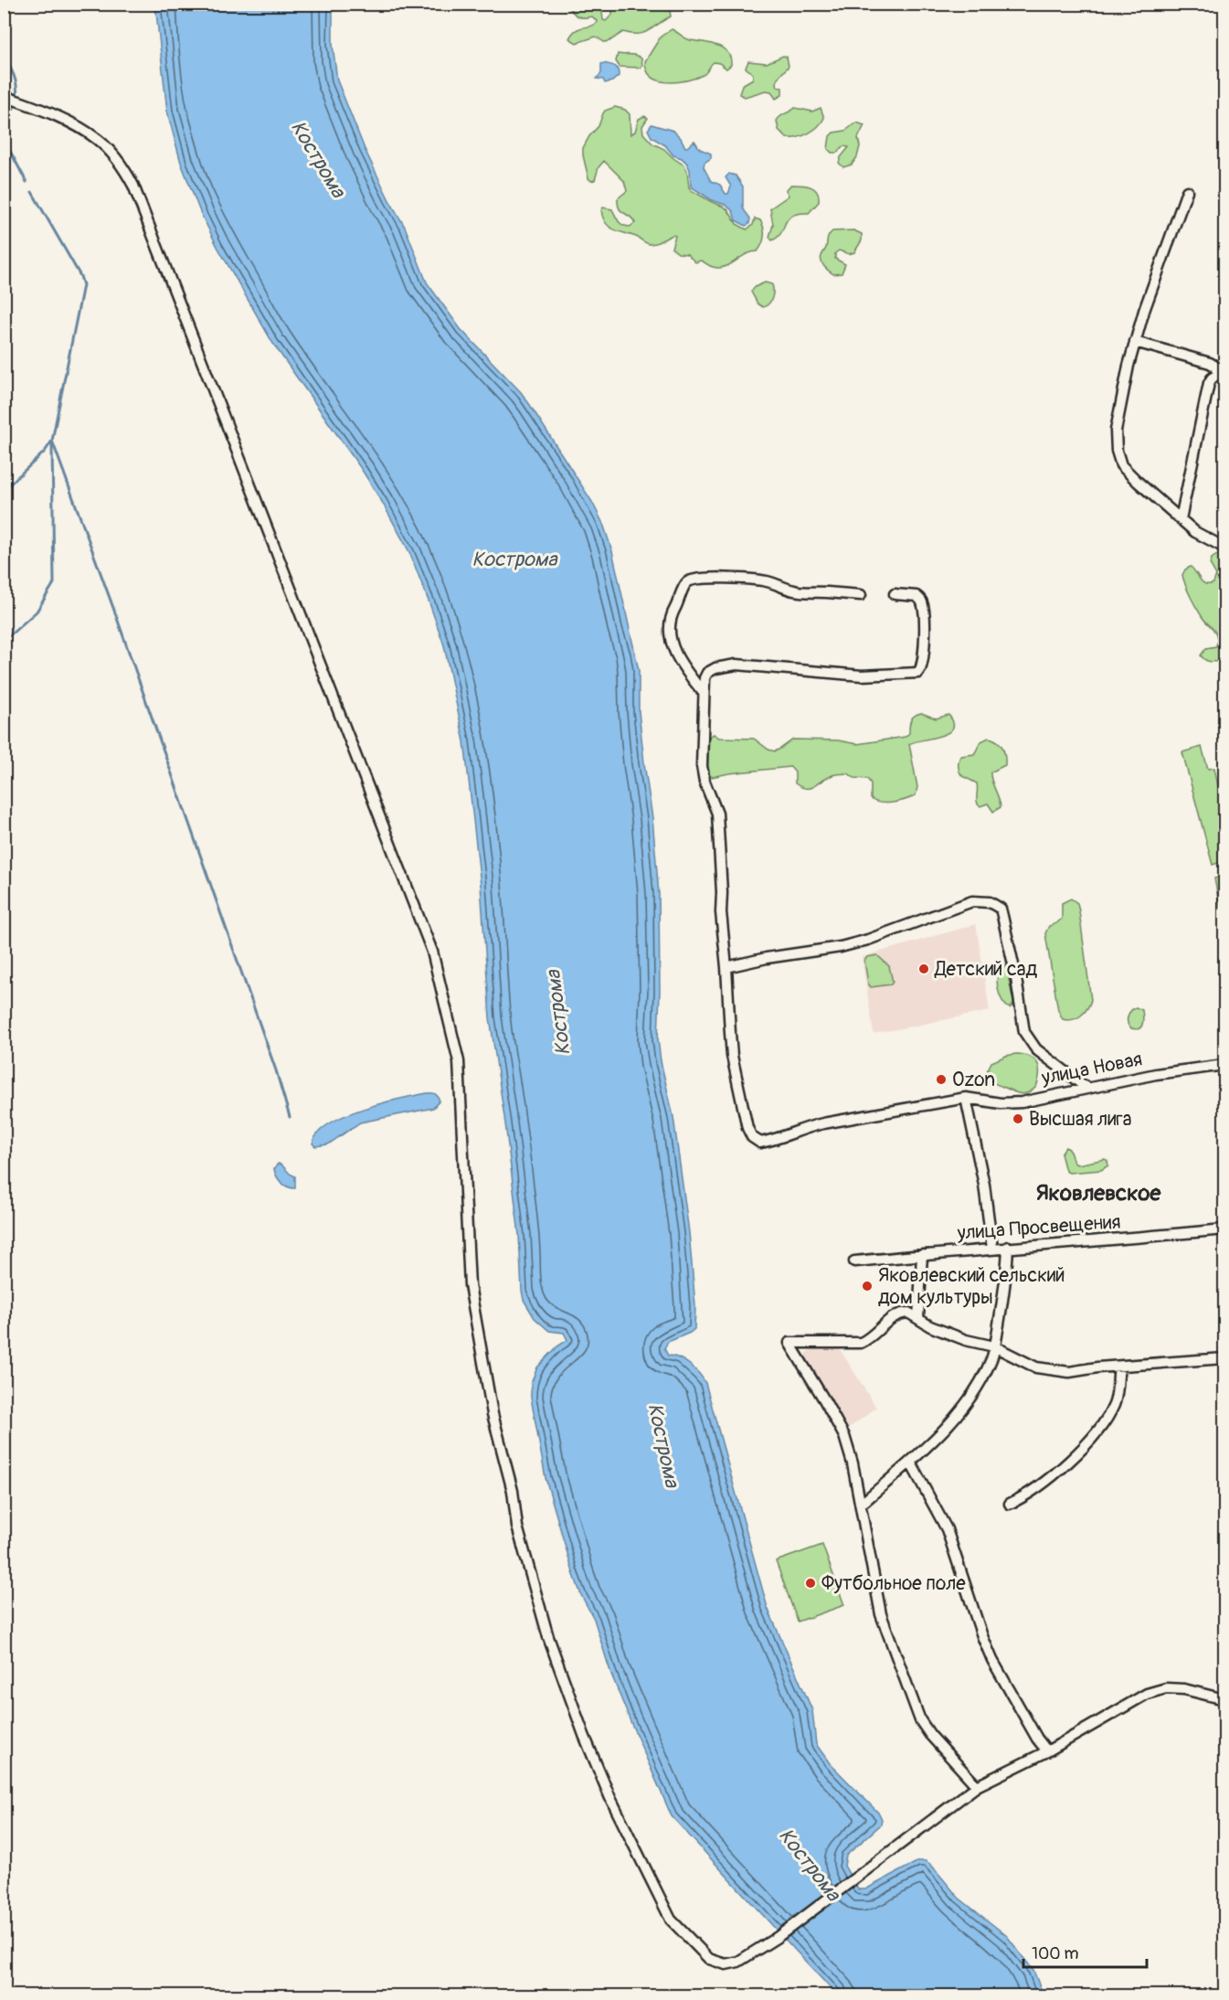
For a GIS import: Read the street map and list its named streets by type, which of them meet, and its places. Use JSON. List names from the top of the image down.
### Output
{
  "streets": {
    "street": ["улица Новая", "улица Просвещения"]
  },
  "districts": ["Яковлевское"],
  "water": ["Кострома"],
  "places": [
    "Детский сад",
    "Ozon",
    "Высшая лига",
    "Яковлевский сельский дом культуры",
    "Футбольное поле"
  ],
  "scale_bar": "100 m"
}
